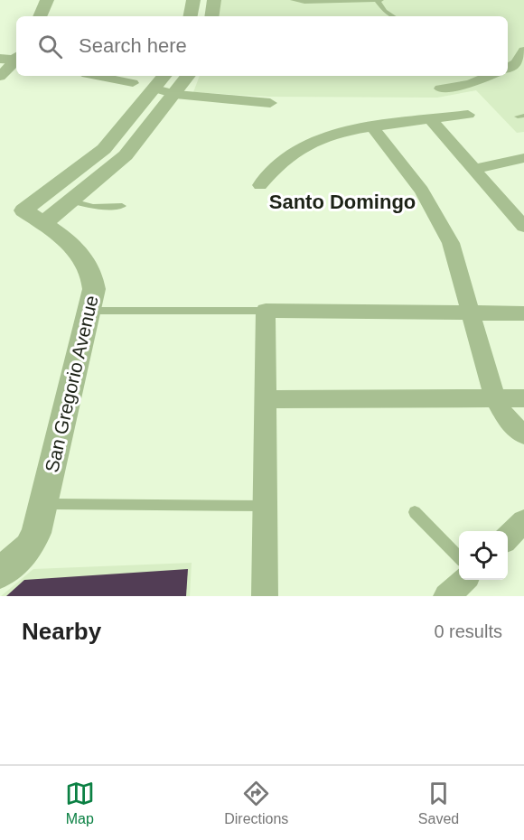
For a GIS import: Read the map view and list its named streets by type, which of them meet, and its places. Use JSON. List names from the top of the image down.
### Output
{
  "streets": {
    "street": ["San Gregorio Avenue"]
  },
  "districts": ["Santo Domingo"],
  "page": {
    "search": "Search here",
    "heading": ["Nearby", "0 results"],
    "nav": ["Map", "Directions", "Saved"]
  }
}
